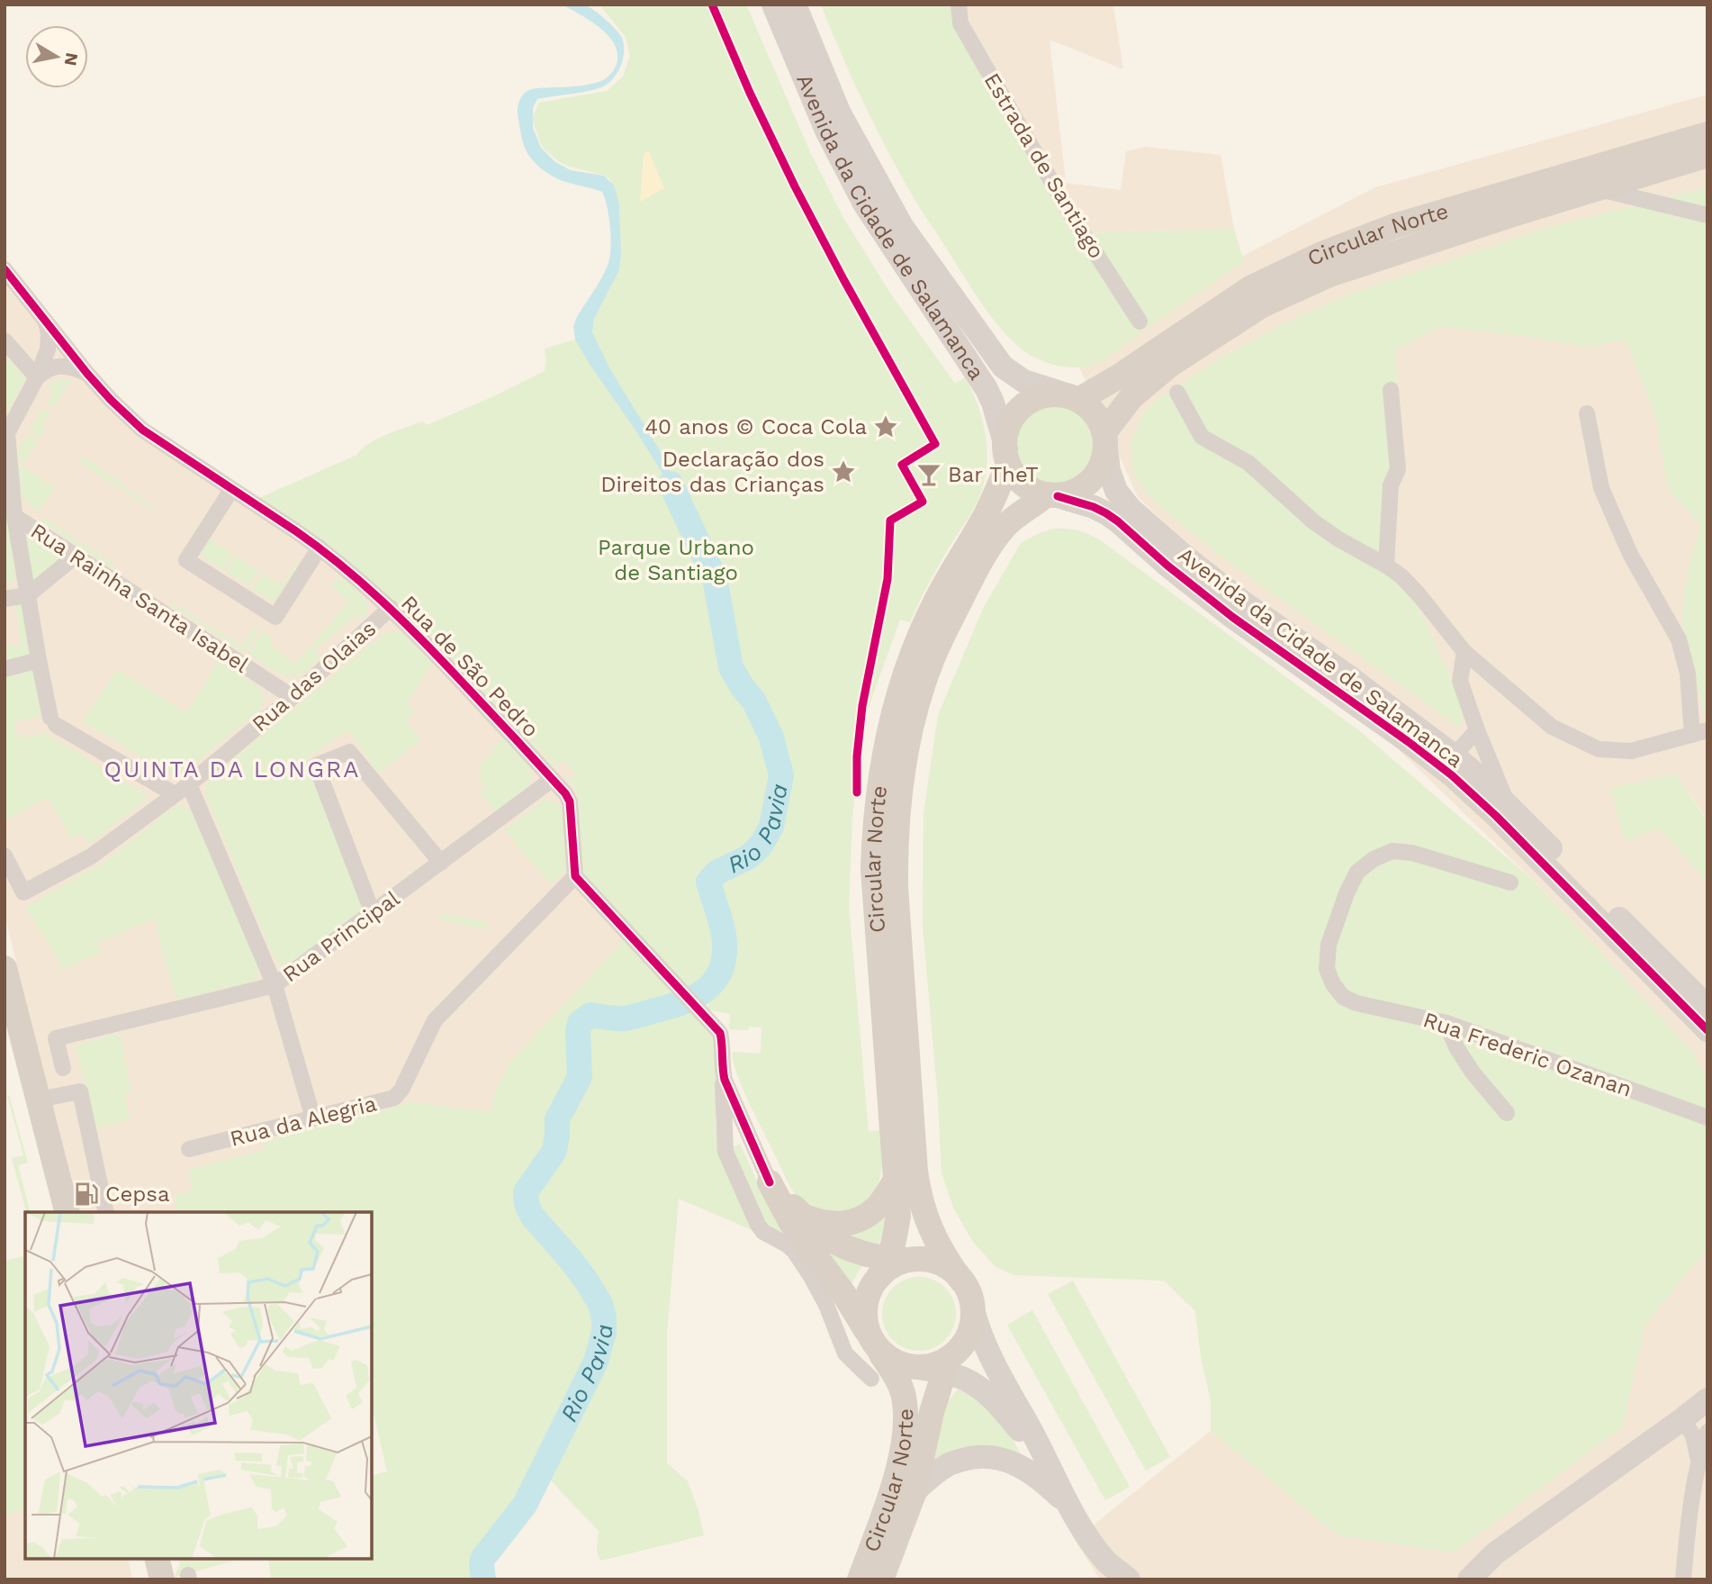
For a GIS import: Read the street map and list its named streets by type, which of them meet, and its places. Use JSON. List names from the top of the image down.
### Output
{
  "streets": {
    "main road": ["Circular Norte"],
    "street": [
      "Estrada de Santiago",
      "Avenida da Cidade de Salamanca",
      "Rua Rainha Santa Isabel",
      "Rua de São Pedro",
      "Rua das Olaias",
      "Rua Principal",
      "Rua Frederic Ozanan",
      "Rua da Alegria"
    ]
  },
  "crossings": [
    ["Avenida da Cidade de Salamanca", "Circular Norte"],
    ["Rua Rainha Santa Isabel", "Rua de São Pedro"],
    ["Rua Rainha Santa Isabel", "Rua das Olaias"],
    ["Rua de São Pedro", "Rua das Olaias"],
    ["Rua de São Pedro", "Rua Principal"],
    ["Rua de São Pedro", "Rua da Alegria"]
  ],
  "districts": ["QUINTA DA LONGRA"],
  "water": ["Rio Pavia"],
  "parks": ["Parque Urbano de Santiago"],
  "places": {
    "place": ["40 anos © Coca Cola", "Declaração dos Direitos das Crianças"],
    "bar": ["Bar TheT"],
    "fuel station": ["Cepsa"]
  },
  "north": "right"
}
